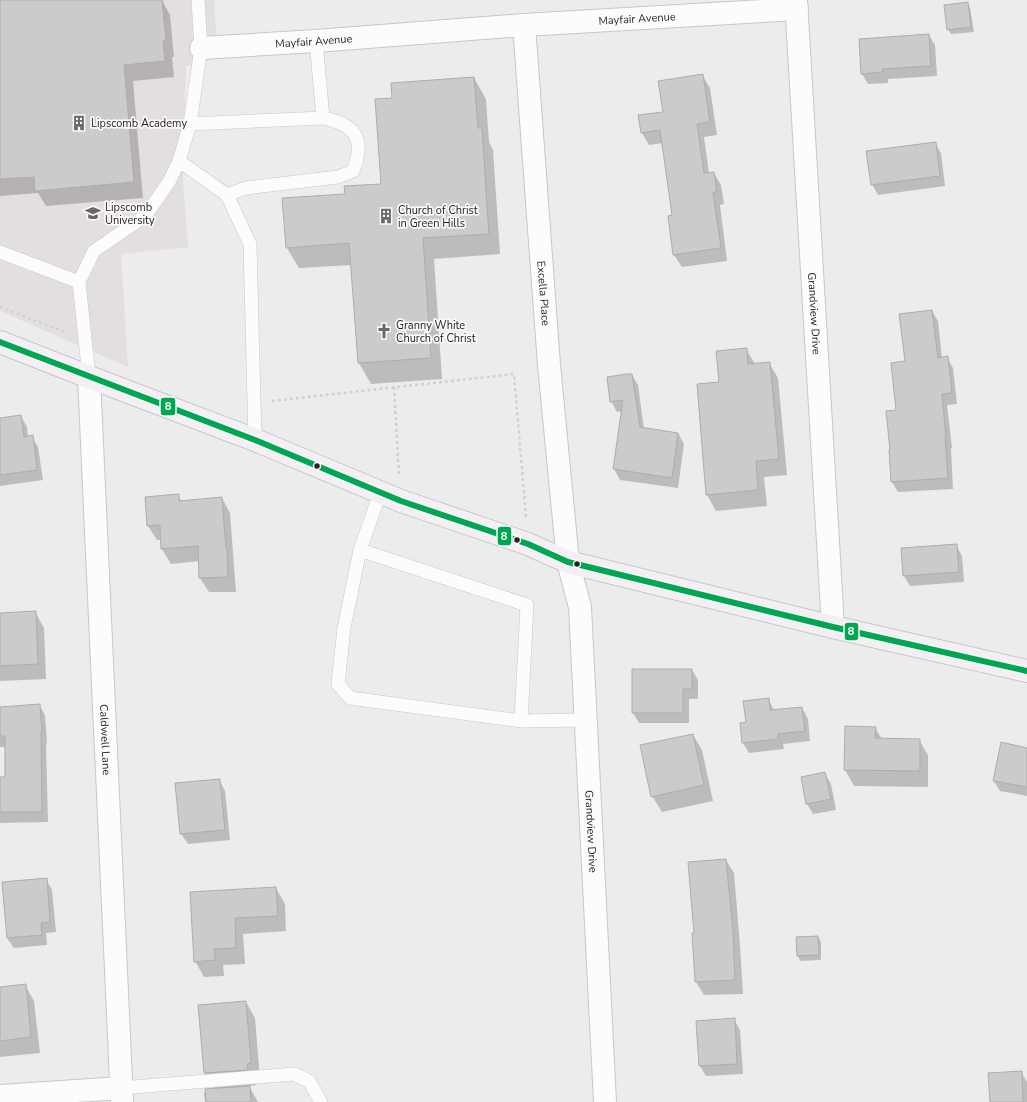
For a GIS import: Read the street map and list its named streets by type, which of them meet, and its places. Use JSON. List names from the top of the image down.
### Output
{
  "streets": {
    "street": [
      "Mayfair Avenue",
      "Excella Place",
      "Grandview Drive",
      "Caldwell Lane"
    ]
  },
  "crossings": [
    ["Mayfair Avenue", "Excella Place"],
    ["Mayfair Avenue", "Grandview Drive"],
    ["Excella Place", "Grandview Drive"]
  ],
  "places": {
    "building": ["Lipscomb Academy", "Church of Christ in Green Hills"],
    "school or university": ["Lipscomb University"],
    "church": ["Granny White Church of Christ"]
  },
  "lines": ["transit line 8"]
}
